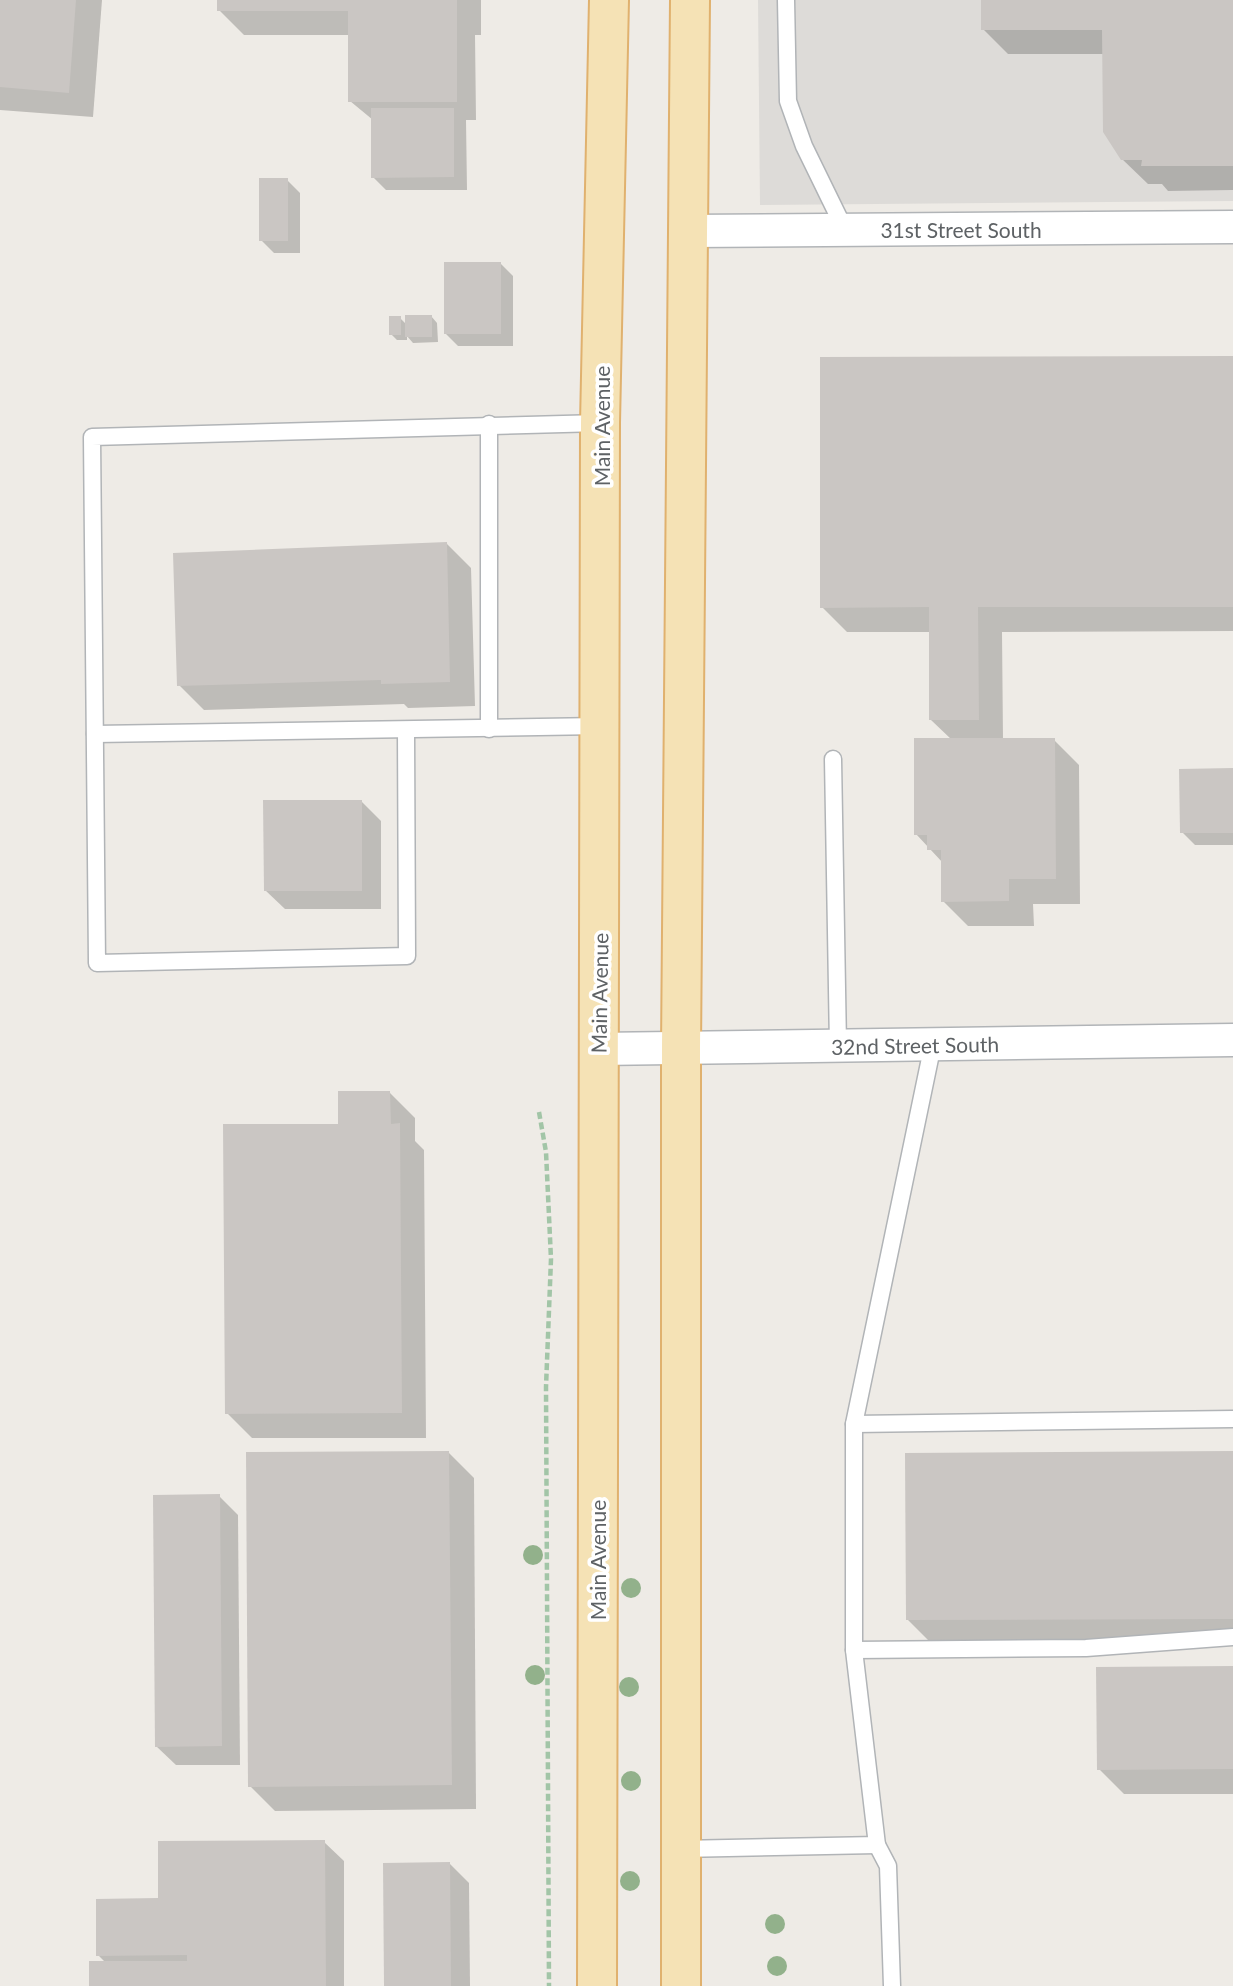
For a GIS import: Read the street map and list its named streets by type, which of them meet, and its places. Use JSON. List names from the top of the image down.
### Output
{
  "streets": {
    "main road": ["Main Avenue"],
    "street": ["31st Street South", "32nd Street South"]
  },
  "crossings": [
    ["Main Avenue", "32nd Street South"]
  ]
}
